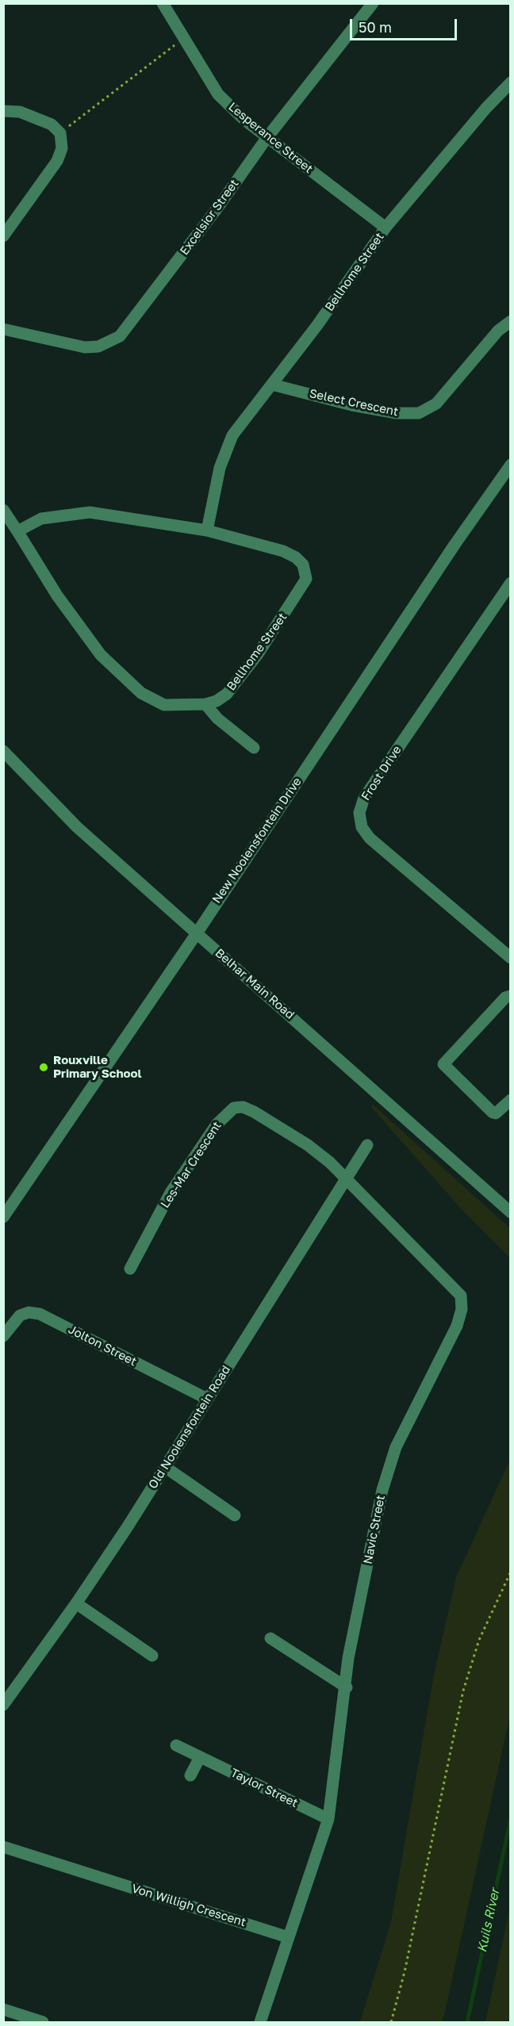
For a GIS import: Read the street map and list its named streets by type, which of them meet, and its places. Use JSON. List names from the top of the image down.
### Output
{
  "streets": {
    "street": [
      "Lesperance Street",
      "Excelsior Street",
      "Bellhome Street",
      "Select Crescent",
      "Frost Drive",
      "New Nooiensfontein Drive",
      "Belhar Main Road",
      "Les-Mar Crescent",
      "Jolton Street",
      "Old Nooiensfontein Road",
      "Navic Street",
      "Taylor Street",
      "Von Willigh Crescent"
    ]
  },
  "crossings": [
    ["Lesperance Street", "Excelsior Street"],
    ["Lesperance Street", "Bellhome Street"],
    ["Bellhome Street", "Select Crescent"],
    ["New Nooiensfontein Drive", "Belhar Main Road"],
    ["Les-Mar Crescent", "Old Nooiensfontein Road"],
    ["Les-Mar Crescent", "Navic Street"],
    ["Jolton Street", "Old Nooiensfontein Road"],
    ["Old Nooiensfontein Road", "Navic Street"],
    ["Navic Street", "Taylor Street"],
    ["Navic Street", "Von Willigh Crescent"]
  ],
  "water": ["Kuils River"],
  "places": ["Rouxville Primary School"],
  "scale_bar": "50 m"
}
